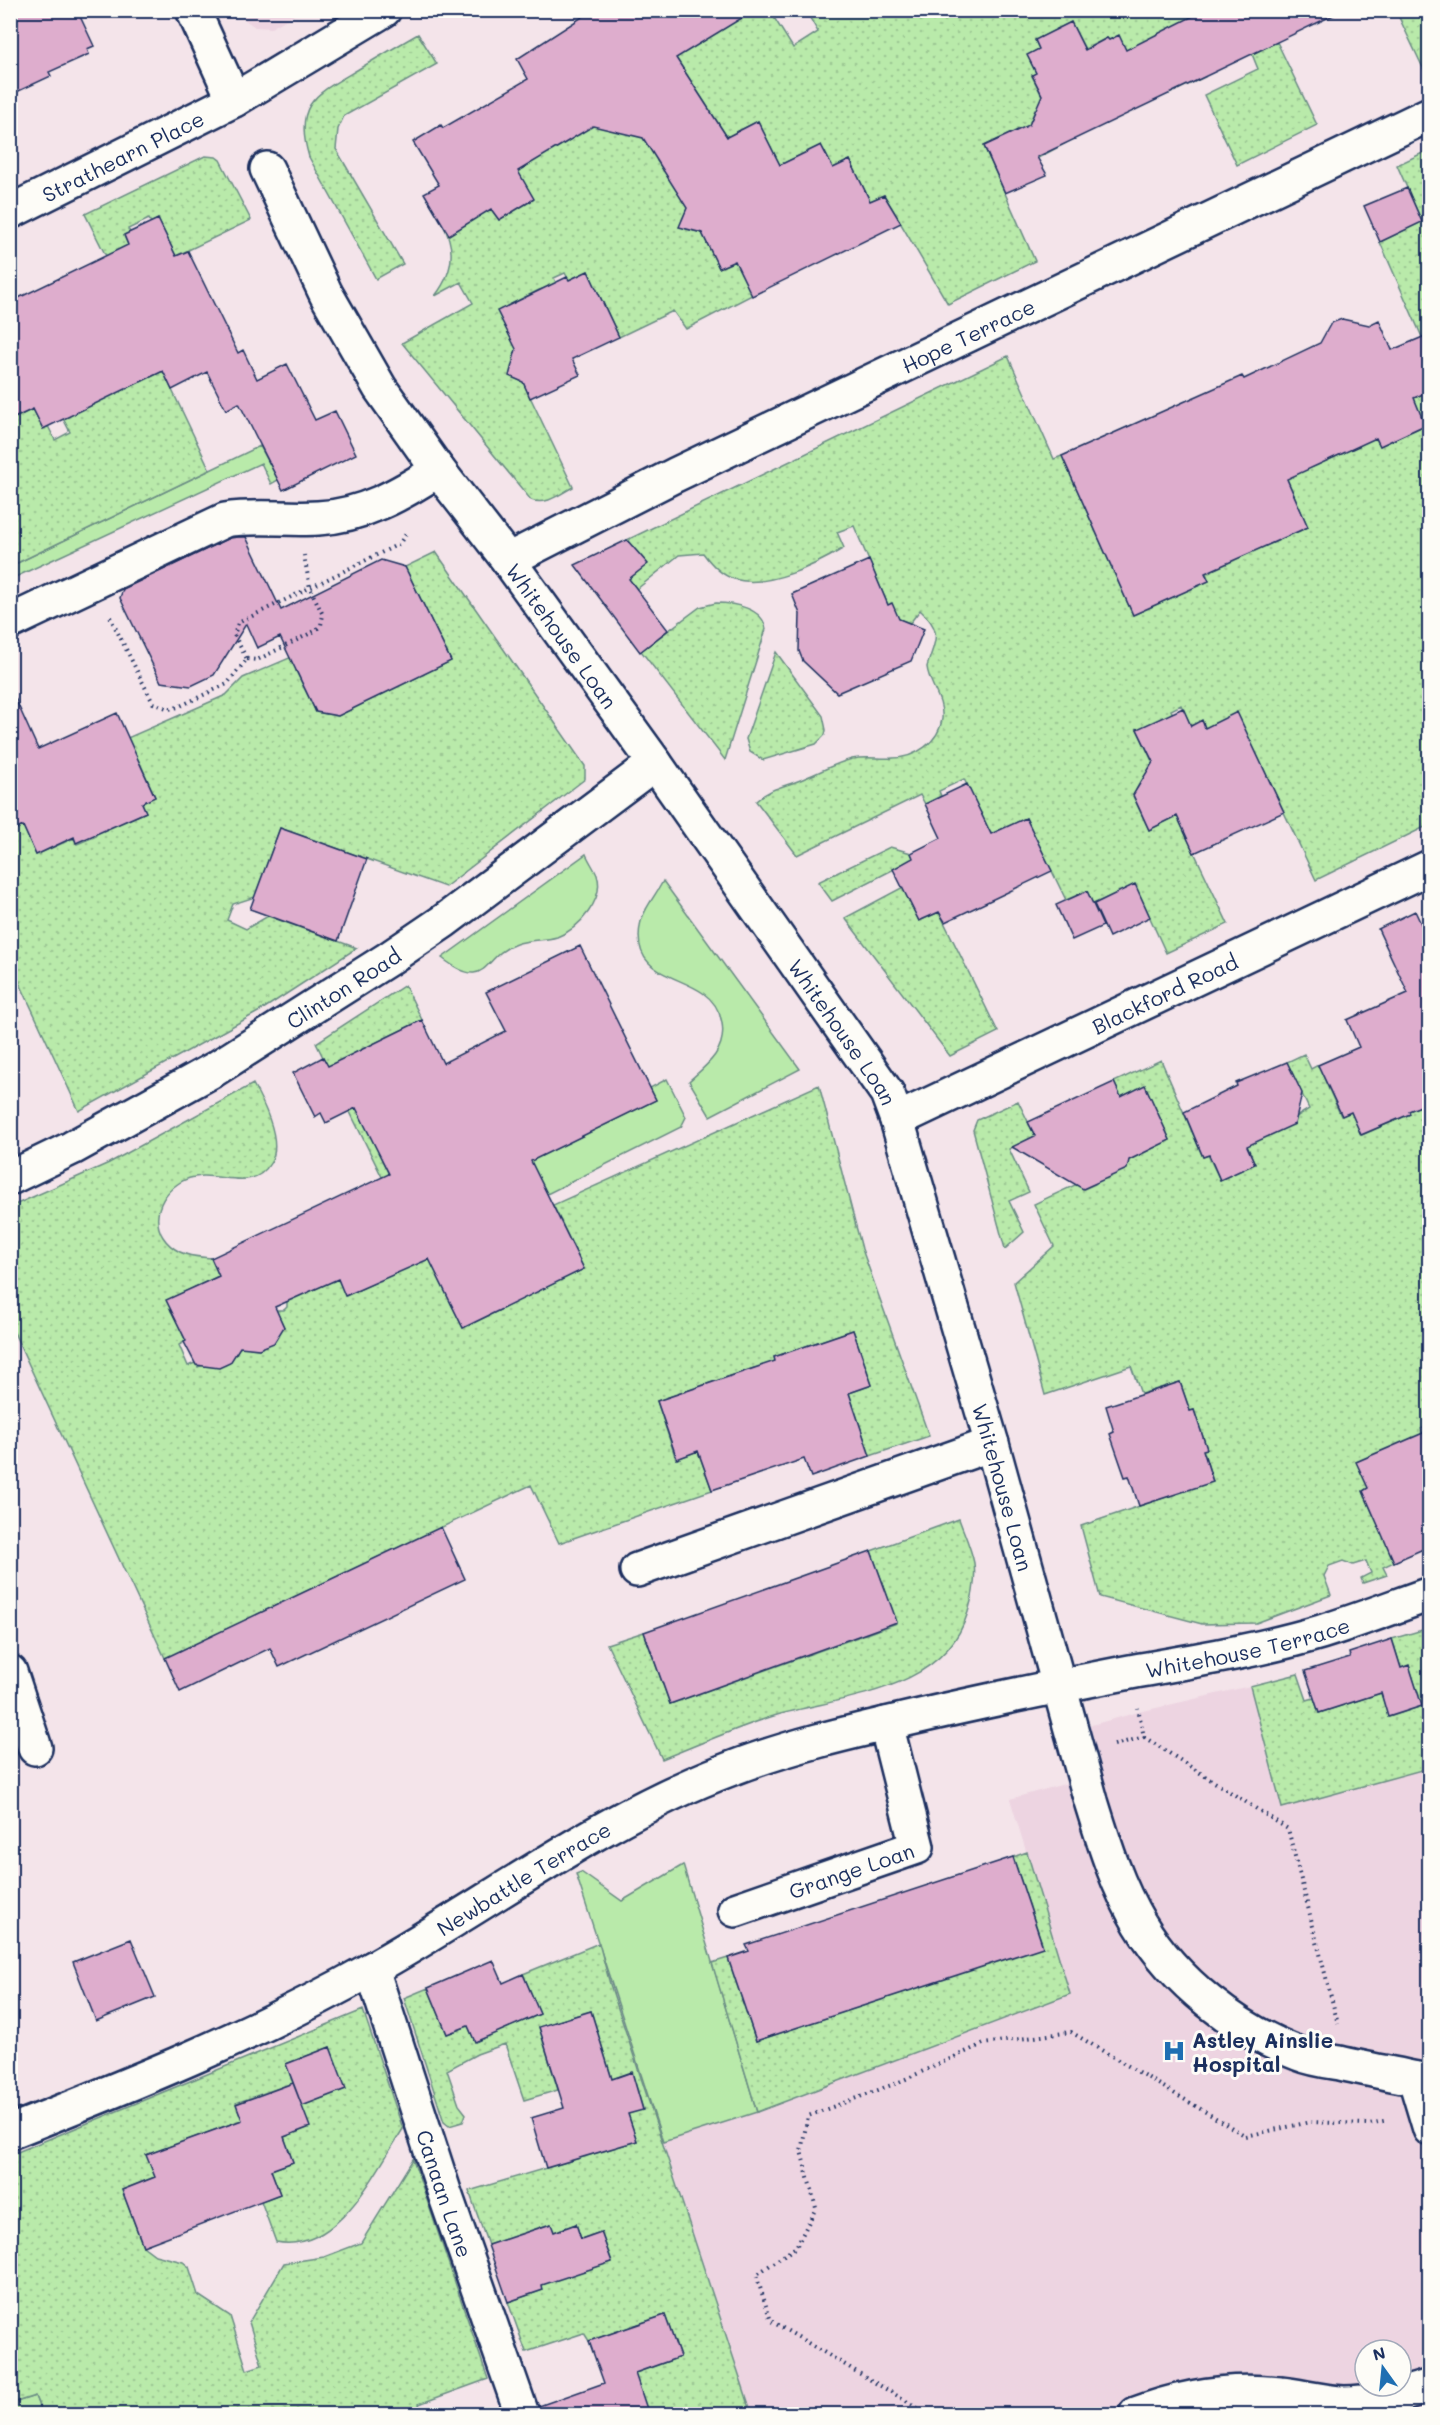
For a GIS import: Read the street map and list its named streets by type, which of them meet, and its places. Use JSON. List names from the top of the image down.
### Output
{
  "streets": {
    "street": [
      "Strathearn Place",
      "Hope Terrace",
      "Whitehouse Loan",
      "Clinton Road",
      "Blackford Road",
      "Whitehouse Terrace",
      "Grange Loan",
      "Newbattle Terrace",
      "Canaan Lane"
    ]
  },
  "crossings": [
    ["Hope Terrace", "Whitehouse Loan"],
    ["Whitehouse Loan", "Clinton Road"],
    ["Whitehouse Loan", "Blackford Road"],
    ["Whitehouse Loan", "Whitehouse Terrace"],
    ["Whitehouse Loan", "Newbattle Terrace"],
    ["Whitehouse Terrace", "Newbattle Terrace"],
    ["Grange Loan", "Newbattle Terrace"],
    ["Newbattle Terrace", "Canaan Lane"]
  ],
  "places": {
    "hospital": ["Astley Ainslie Hospital"]
  },
  "north": "top"
}
